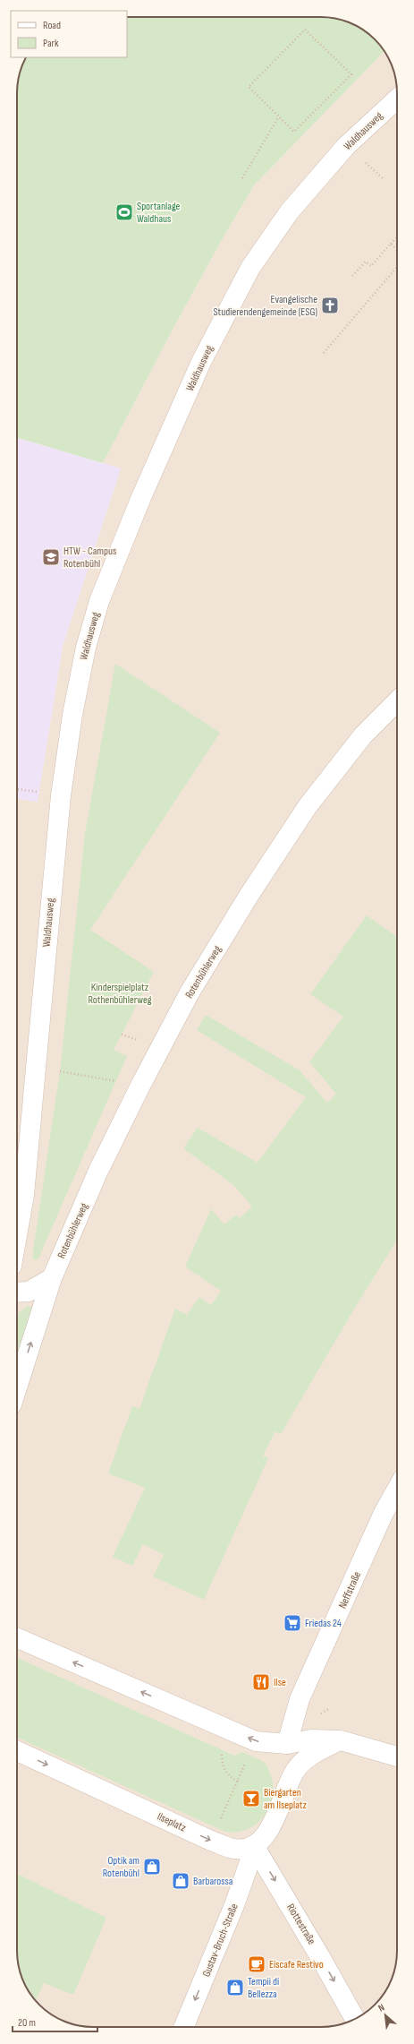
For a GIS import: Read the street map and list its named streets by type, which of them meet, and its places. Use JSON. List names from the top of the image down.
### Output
{
  "streets": {
    "main road": [
      "Waldhausweg",
      "Rotenbühlerweg",
      "Neffstraße",
      "Ilseplatz",
      "Riottestraße",
      "Gustav-Bruch-Straße"
    ]
  },
  "crossings": [
    ["Ilseplatz", "Riottestraße"],
    ["Ilseplatz", "Gustav-Bruch-Straße"],
    ["Riottestraße", "Gustav-Bruch-Straße"]
  ],
  "one_way": ["Riottestraße", "Gustav-Bruch-Straße"],
  "parks": ["Kinderspielplatz Rothenbühlerweg"],
  "places": {
    "sports": ["Sportanlage Waldhaus"],
    "church": ["Evangelische Studierendengemeinde (ESG)"],
    "school or university": ["HTW - Campus Rotenbühl"],
    "supermarket": ["Friedas 24"],
    "restaurant": ["Ilse"],
    "bar": ["Biergarten am Ilseplatz"],
    "shop": ["Optik am Rotenbühl", "Barbarossa", "Tempii di Bellezza"],
    "cafe": ["Eiscafe Restivo"]
  },
  "legend": ["Road", "Park"],
  "scale_bar": "20 m",
  "north": "top left"
}
